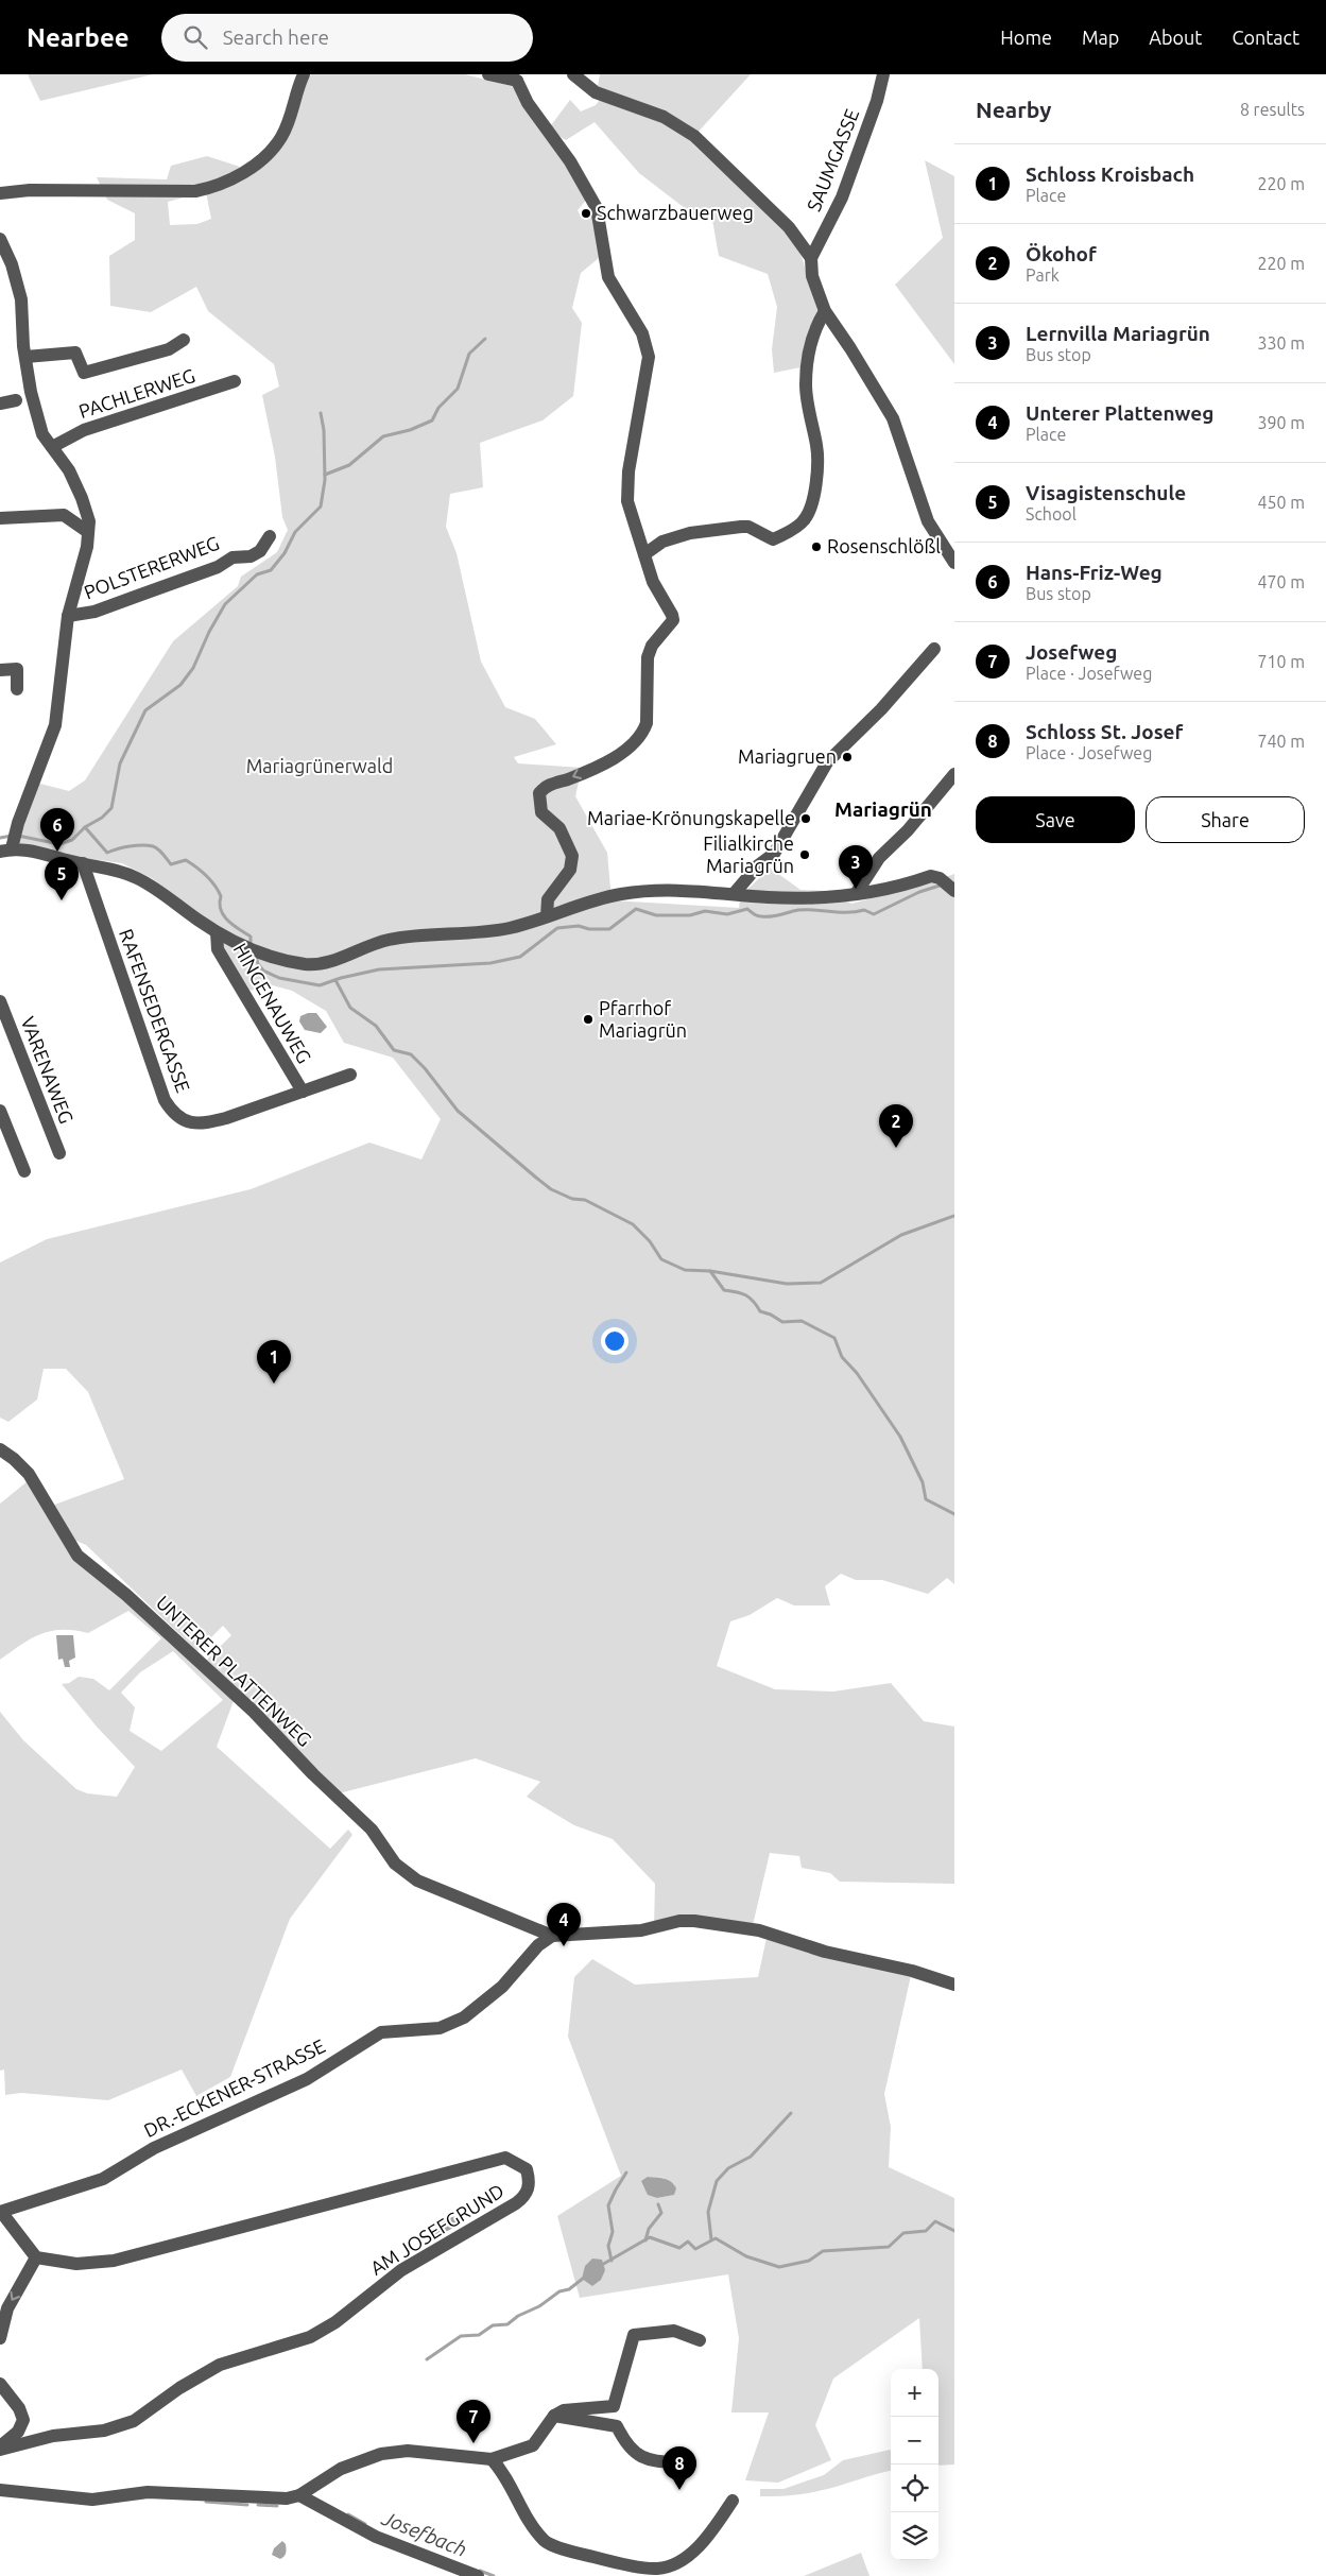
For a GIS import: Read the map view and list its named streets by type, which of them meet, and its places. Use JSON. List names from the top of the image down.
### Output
{
  "streets": {
    "street": [
      "SAUMGASSE",
      "PACHLERWEG",
      "POLSTERERWEG",
      "HINGENAUWEG",
      "RAFENSEDERGASSE",
      "VARENAWEG",
      "UNTERER PLATTENWEG",
      "DR.-ECKENER-STRASSE",
      "AM JOSEFGRUND"
    ]
  },
  "crossings": [
    ["HINGENAUWEG", "RAFENSEDERGASSE"],
    ["UNTERER PLATTENWEG", "DR.-ECKENER-STRASSE"]
  ],
  "districts": ["Mariagrün"],
  "water": ["Josefbach"],
  "parks": ["Mariagrünerwald"],
  "places": [
    "Schwarzbauerweg",
    "Rosenschlößl",
    "Mariagruen",
    "Mariae-Krönungskapelle",
    "Filialkirche Mariagrün",
    "Pfarrhof Mariagrün"
  ],
  "page": {
    "header": "Nearbee",
    "search": "Search here",
    "nav": [
      "Home",
      "Map",
      "About",
      "Contact"
    ],
    "heading": ["Nearby", "8 results"],
    "list": [
      {
        "mark": "1",
        "name": "Schloss Kroisbach",
        "note": "Place",
        "value": "220 m"
      },
      {
        "mark": "2",
        "name": "Ökohof",
        "note": "Park",
        "value": "220 m"
      },
      {
        "mark": "3",
        "name": "Lernvilla Mariagrün",
        "note": "Bus stop",
        "value": "330 m"
      },
      {
        "mark": "4",
        "name": "Unterer Plattenweg",
        "note": "Place",
        "value": "390 m"
      },
      {
        "mark": "5",
        "name": "Visagistenschule",
        "note": "School",
        "value": "450 m"
      },
      {
        "mark": "6",
        "name": "Hans-Friz-Weg",
        "note": "Bus stop",
        "value": "470 m"
      },
      {
        "mark": "7",
        "name": "Josefweg",
        "note": "Place · Josefweg",
        "value": "710 m"
      },
      {
        "mark": "8",
        "name": "Schloss St. Josef",
        "note": "Place · Josefweg",
        "value": "740 m"
      }
    ],
    "buttons": ["Save", "Share"],
    "pins": [
      "6",
      "3",
      "5",
      "2",
      "1",
      "4",
      "7",
      "8"
    ],
    "map_buttons": ["+", "−"]
  }
}
